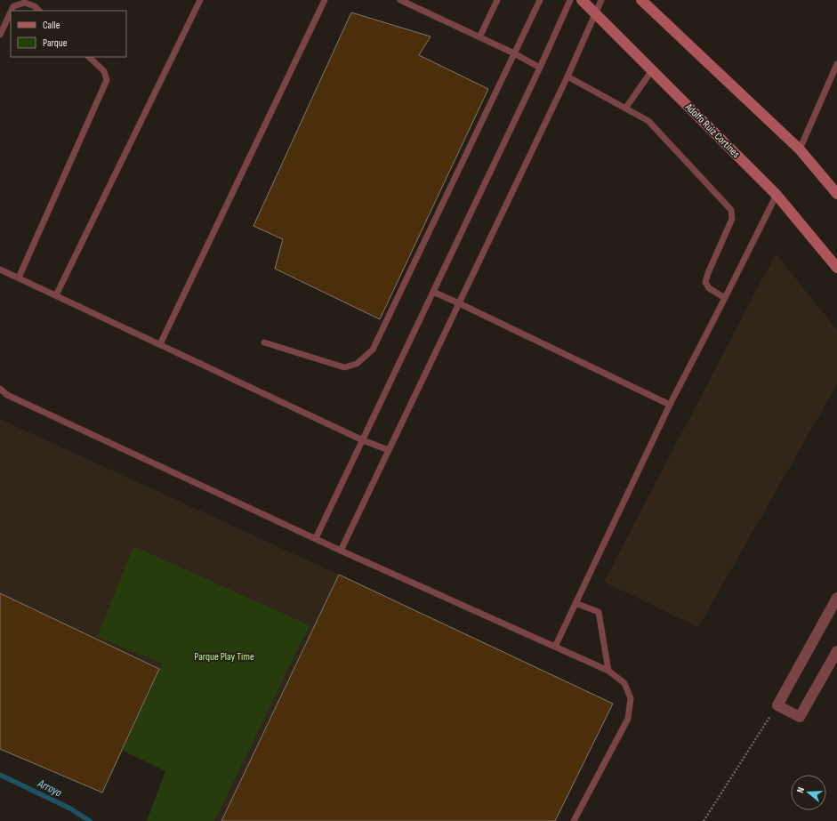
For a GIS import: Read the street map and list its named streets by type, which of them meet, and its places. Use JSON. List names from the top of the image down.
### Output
{
  "streets": {
    "main road": ["Adolfo Ruiz Cortines"]
  },
  "water": ["Arroyo"],
  "parks": ["Parque Play Time"],
  "legend": ["Calle", "Parque"],
  "north": "left"
}
